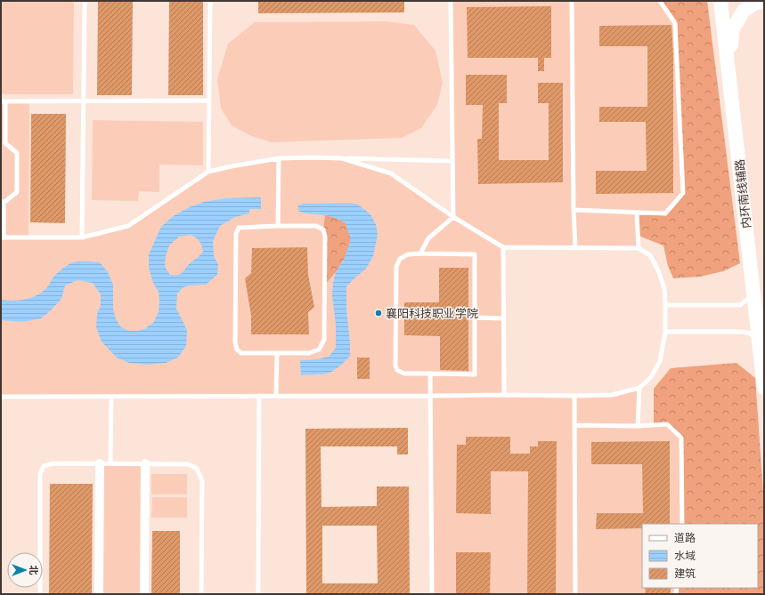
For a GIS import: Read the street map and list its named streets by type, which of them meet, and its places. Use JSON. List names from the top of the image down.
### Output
{
  "streets": {
    "main road": ["内环南线辅路"]
  },
  "places": ["襄阳科技职业学院"],
  "legend": ["道路", "水域", "建筑"],
  "north": "right"
}
